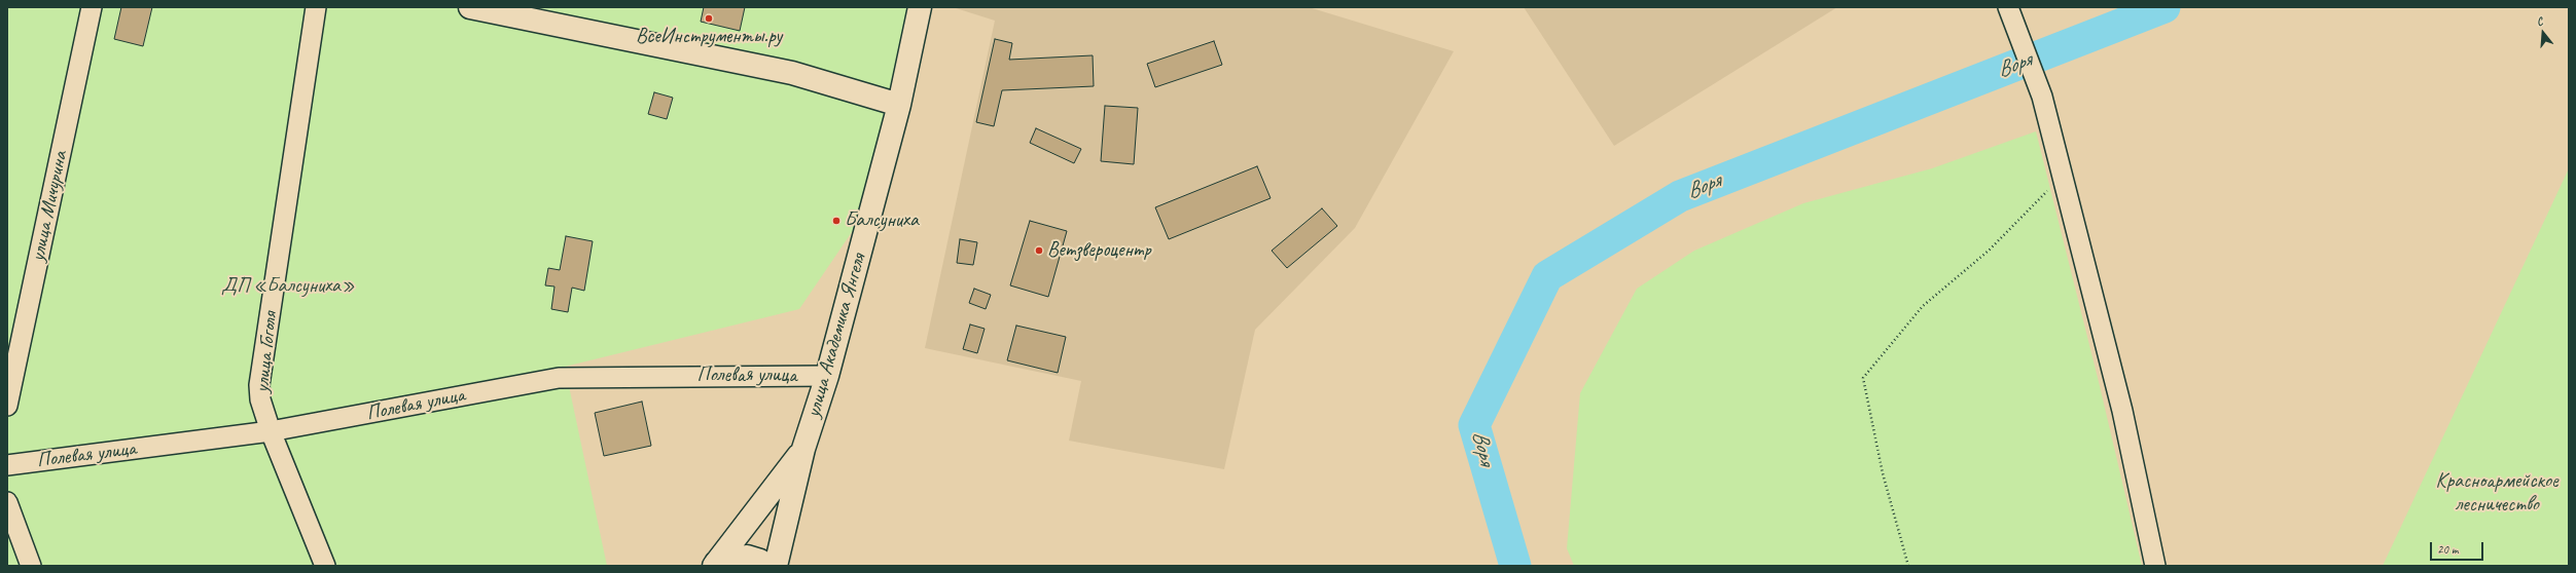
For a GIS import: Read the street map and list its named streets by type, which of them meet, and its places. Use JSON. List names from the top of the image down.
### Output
{
  "streets": {
    "street": [
      "улица Мичурина",
      "улица Академика Янгеля",
      "улица Гоголя",
      "Полевая улица"
    ]
  },
  "crossings": [
    ["улица Академика Янгеля", "Полевая улица"],
    ["улица Гоголя", "Полевая улица"]
  ],
  "water": ["Воря"],
  "parks": ["ДП «Балсуниха»", "Красноармейское лесничество"],
  "places": ["ВсеИнструменты.ру", "Балсуниха", "Ветзвероцентр"],
  "scale_bar": "20 m",
  "north": "top"
}
